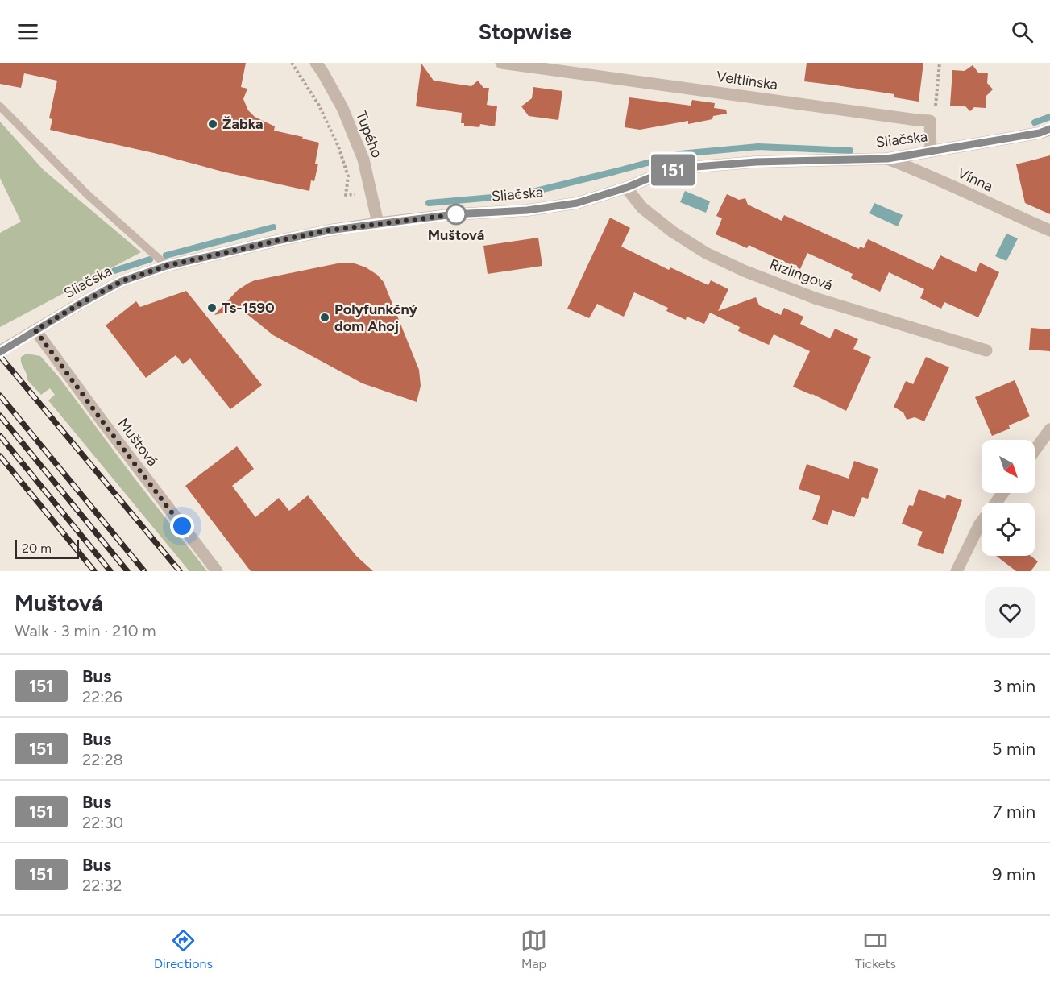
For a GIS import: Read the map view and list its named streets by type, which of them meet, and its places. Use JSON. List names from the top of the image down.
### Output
{
  "streets": {
    "street": [
      "Veltlínska",
      "Tupého",
      "Sliačska",
      "Vínna",
      "Rizlingová",
      "Muštová"
    ]
  },
  "crossings": [
    ["Tupého", "Sliačska"],
    ["Sliačska", "Vínna"],
    ["Sliačska", "Rizlingová"],
    ["Sliačska", "Muštová"]
  ],
  "places": [
    "Žabka",
    "Muštová",
    "Ts-1590",
    "Polyfunkčný dom Ahoj"
  ],
  "lines": ["bus line 151"],
  "scale_bar": "20 m",
  "north": "bottom right",
  "page": {
    "header": "Stopwise",
    "on_map": "151",
    "scale": "20 m",
    "heading": ["Muštová", "Walk · 3 min · 210 m"],
    "list": [
      {
        "mark": "151",
        "name": "Bus",
        "note": "22:26",
        "value": "3 min"
      },
      {
        "mark": "151",
        "name": "Bus",
        "note": "22:28",
        "value": "5 min"
      },
      {
        "mark": "151",
        "name": "Bus",
        "note": "22:30",
        "value": "7 min"
      },
      {
        "mark": "151",
        "name": "Bus",
        "note": "22:32",
        "value": "9 min"
      }
    ],
    "tabs": ["Directions", "Map", "Tickets"]
  }
}
